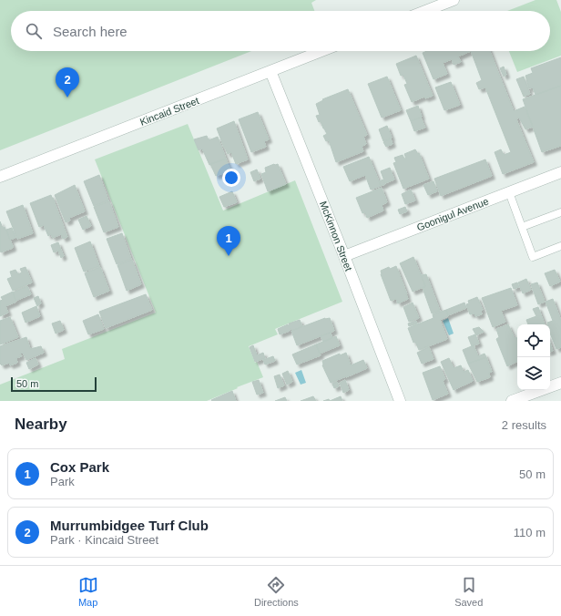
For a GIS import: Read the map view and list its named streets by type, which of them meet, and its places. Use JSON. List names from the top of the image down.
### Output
{
  "streets": {
    "street": ["Kincaid Street", "Goonigul Avenue", "McKinnon Street"]
  },
  "crossings": [
    ["Kincaid Street", "McKinnon Street"],
    ["Goonigul Avenue", "McKinnon Street"]
  ],
  "scale_bar": "50 m",
  "page": {
    "search": "Search here",
    "pins": ["2", "1"],
    "scale": "50 m",
    "heading": ["Nearby", "2 results"],
    "list": [
      {
        "mark": "1",
        "name": "Cox Park",
        "note": "Park",
        "value": "50 m"
      },
      {
        "mark": "2",
        "name": "Murrumbidgee Turf Club",
        "note": "Park · Kincaid Street",
        "value": "110 m"
      }
    ],
    "nav": ["Map", "Directions", "Saved"]
  }
}
